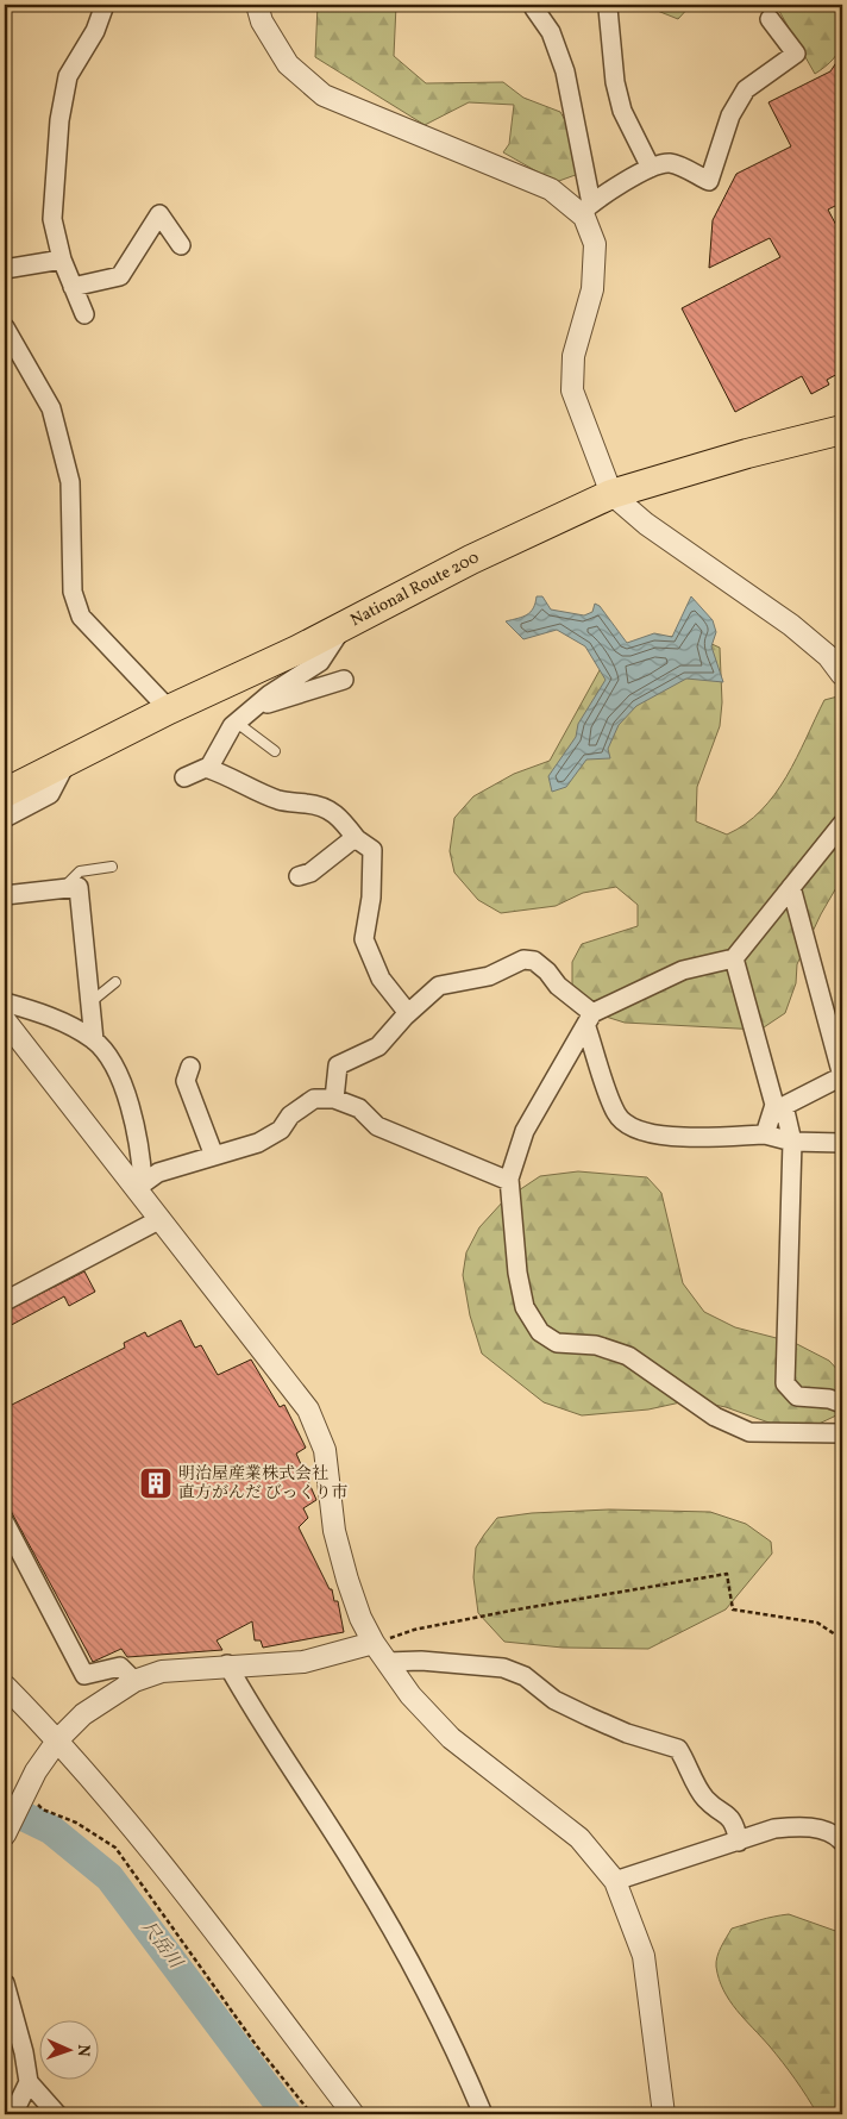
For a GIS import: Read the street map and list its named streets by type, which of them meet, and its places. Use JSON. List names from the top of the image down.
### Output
{
  "streets": {
    "highway": ["National Route 200"]
  },
  "water": ["尺岳川"],
  "places": {
    "building": ["明治屋産業株式会社 直方がんだ びっくり市"]
  },
  "north": "right"
}
